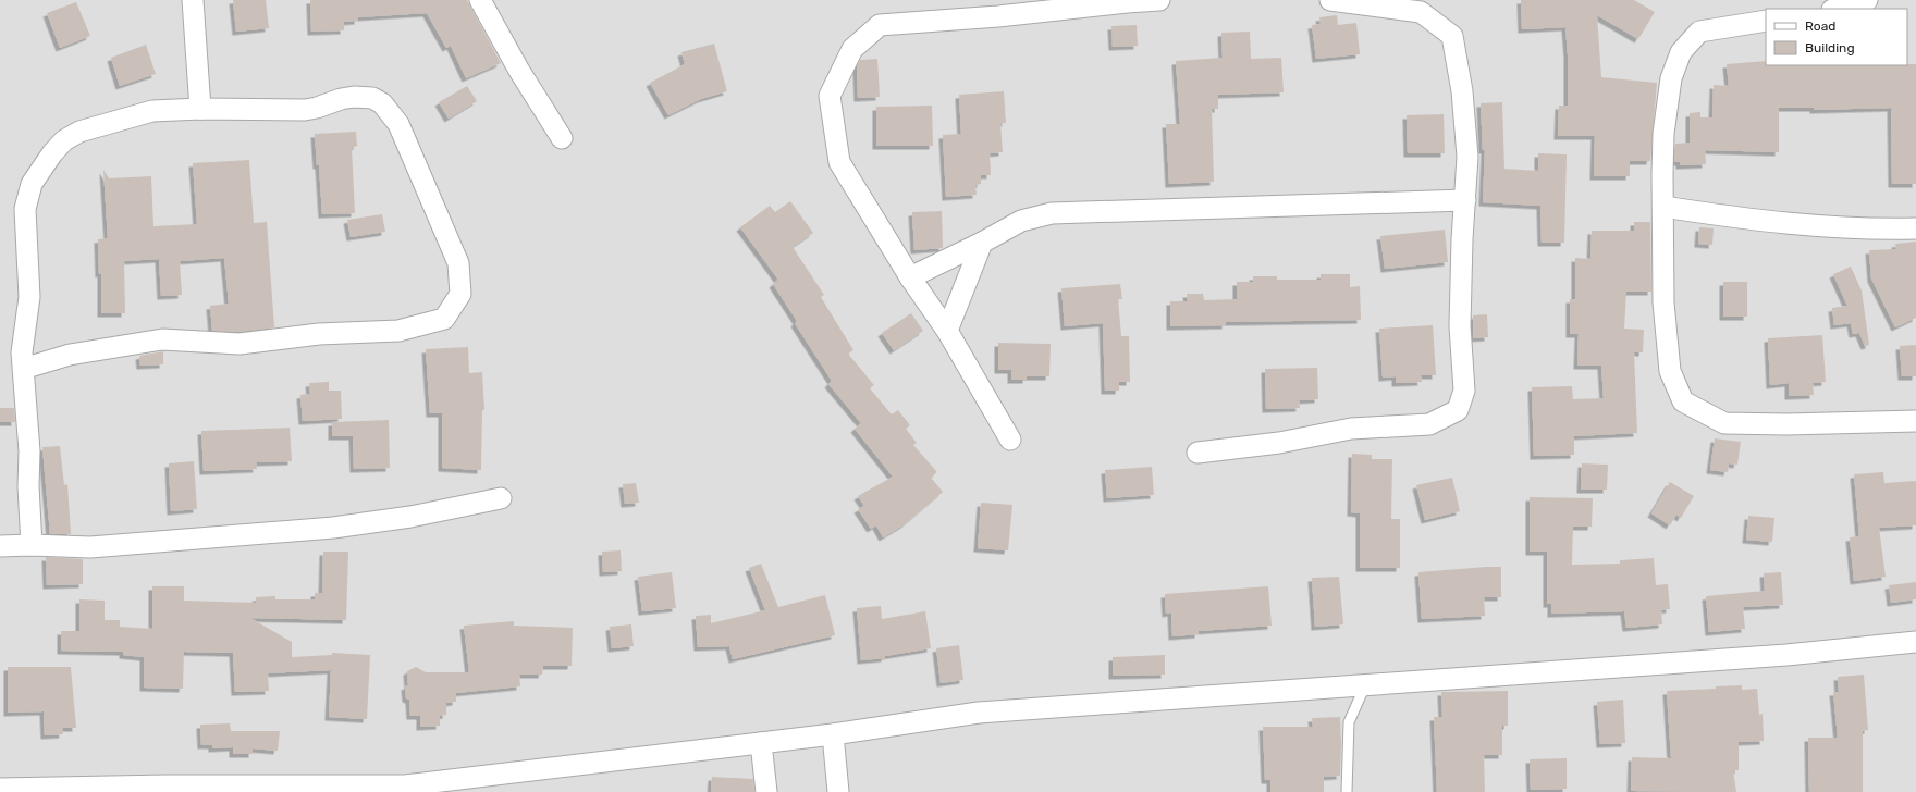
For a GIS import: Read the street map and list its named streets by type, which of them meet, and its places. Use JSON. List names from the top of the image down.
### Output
{
  "legend": ["Road", "Building"]
}
